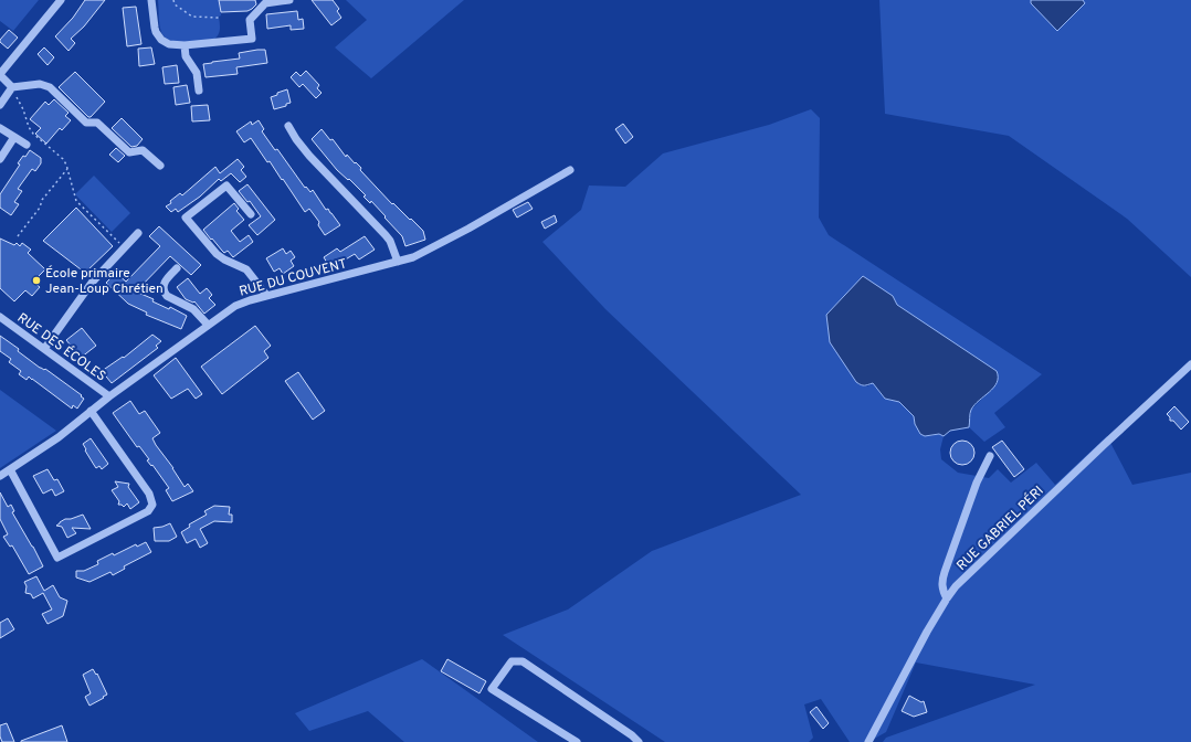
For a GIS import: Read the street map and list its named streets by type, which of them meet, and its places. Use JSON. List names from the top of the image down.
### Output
{
  "streets": {
    "street": ["RUE DU COUVENT", "RUE DES ÉCOLES", "RUE GABRIEL PÉRI"]
  },
  "crossings": [
    ["RUE DU COUVENT", "RUE DES ÉCOLES"]
  ],
  "places": ["École primaire Jean-Loup Chrétien"]
}
